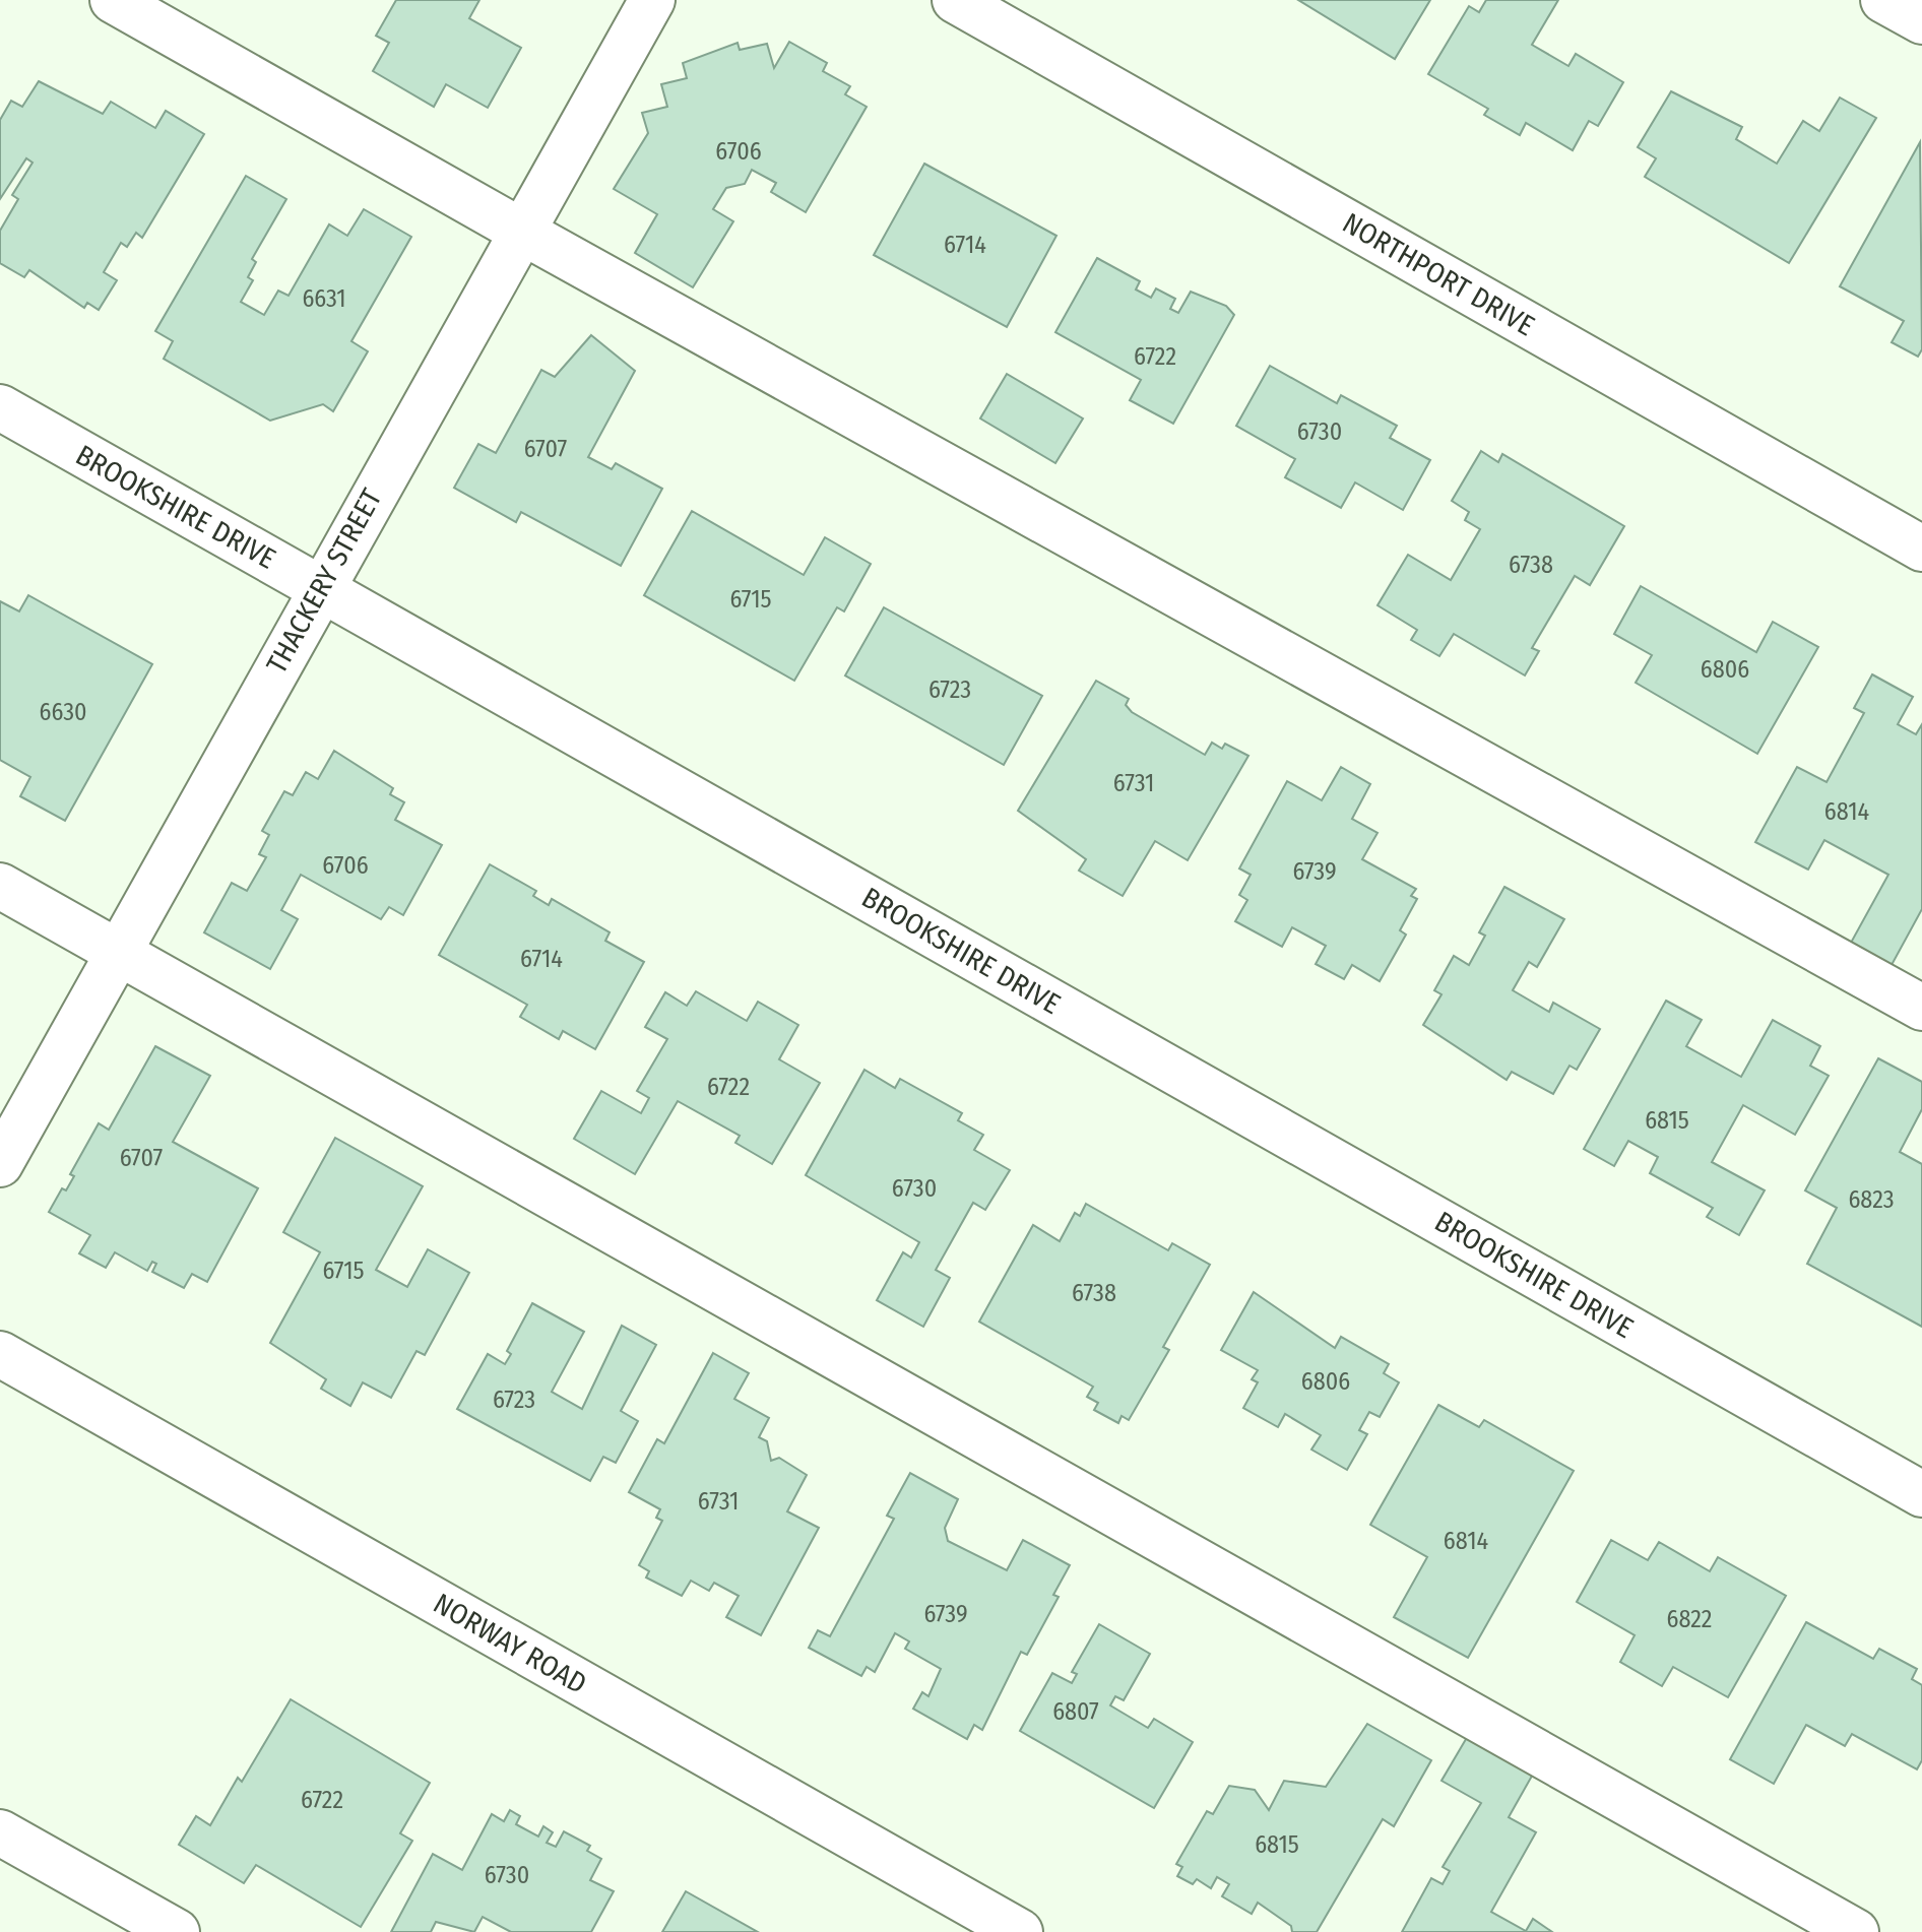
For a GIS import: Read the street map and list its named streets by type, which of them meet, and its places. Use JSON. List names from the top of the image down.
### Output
{
  "streets": {
    "street": [
      "NORTHPORT DRIVE",
      "BROOKSHIRE DRIVE",
      "THACKERY STREET",
      "NORWAY ROAD"
    ]
  },
  "crossings": [
    ["BROOKSHIRE DRIVE", "THACKERY STREET"]
  ],
  "house_numbers": [
    "6706",
    "6714",
    "6631",
    "6722",
    "6730",
    "6707",
    "6738",
    "6715",
    "6806",
    "6723",
    "6630",
    "6731",
    "6814",
    "6706",
    "6739",
    "6714",
    "6722",
    "6815",
    "6707",
    "6730",
    "6823",
    "6715",
    "6738",
    "6806",
    "6723",
    "6731",
    "6814",
    "6739",
    "6822",
    "6807",
    "6722",
    "6815",
    "6730"
  ]
}
